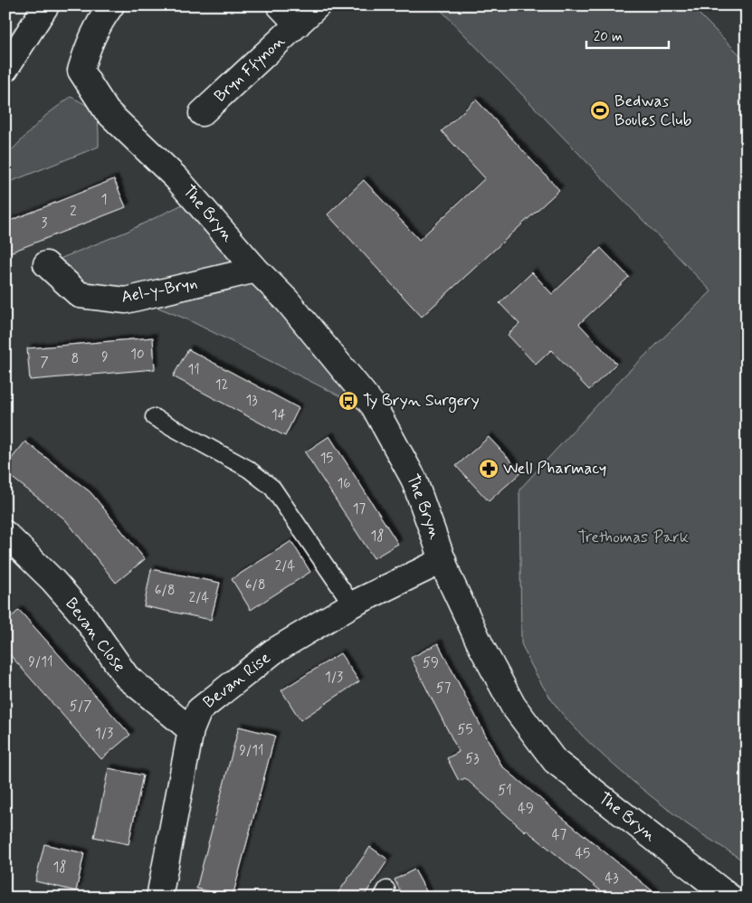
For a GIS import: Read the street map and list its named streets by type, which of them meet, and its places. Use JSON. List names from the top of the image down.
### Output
{
  "streets": {
    "street": [
      "Bryn Ffynon",
      "The Bryn",
      "Ael-y-Bryn",
      "Bevan Close",
      "Bevan Rise"
    ]
  },
  "crossings": [
    ["The Bryn", "Ael-y-Bryn"],
    ["The Bryn", "Bevan Rise"],
    ["Bevan Close", "Bevan Rise"]
  ],
  "parks": ["Trethomas Park"],
  "places": {
    "sports": ["Bedwas Boules Club"],
    "bus stop": ["Ty Bryn Surgery"],
    "pharmacy": ["Well Pharmacy"]
  },
  "house_numbers": [
    "1",
    "2",
    "3",
    "10",
    "9",
    "8",
    "7",
    "11",
    "12",
    "13",
    "14",
    "15",
    "16",
    "17",
    "18",
    "2/4",
    "6/8",
    "6/8",
    "2/4",
    "9/11",
    "59",
    "1/3",
    "57",
    "5/7",
    "55",
    "1/3",
    "9/11",
    "53",
    "51",
    "49",
    "47",
    "45",
    "18",
    "43"
  ],
  "scale_bar": "20 m"
}
